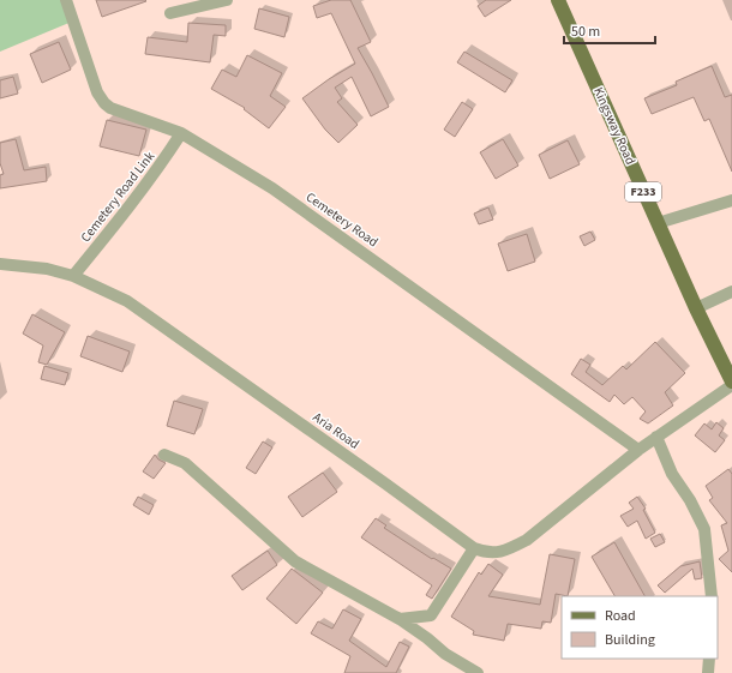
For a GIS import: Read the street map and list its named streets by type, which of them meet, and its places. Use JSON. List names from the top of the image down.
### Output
{
  "streets": {
    "main road": ["Kingsway Road", "F233"],
    "street": ["Cemetery Road Link", "Cemetery Road", "Aria Road"]
  },
  "crossings": [
    ["Kingsway Road", "Aria Road"],
    ["Cemetery Road Link", "Cemetery Road"],
    ["Cemetery Road Link", "Aria Road"],
    ["Cemetery Road", "Aria Road"]
  ],
  "legend": ["Road", "Building"],
  "scale_bar": "50 m"
}
